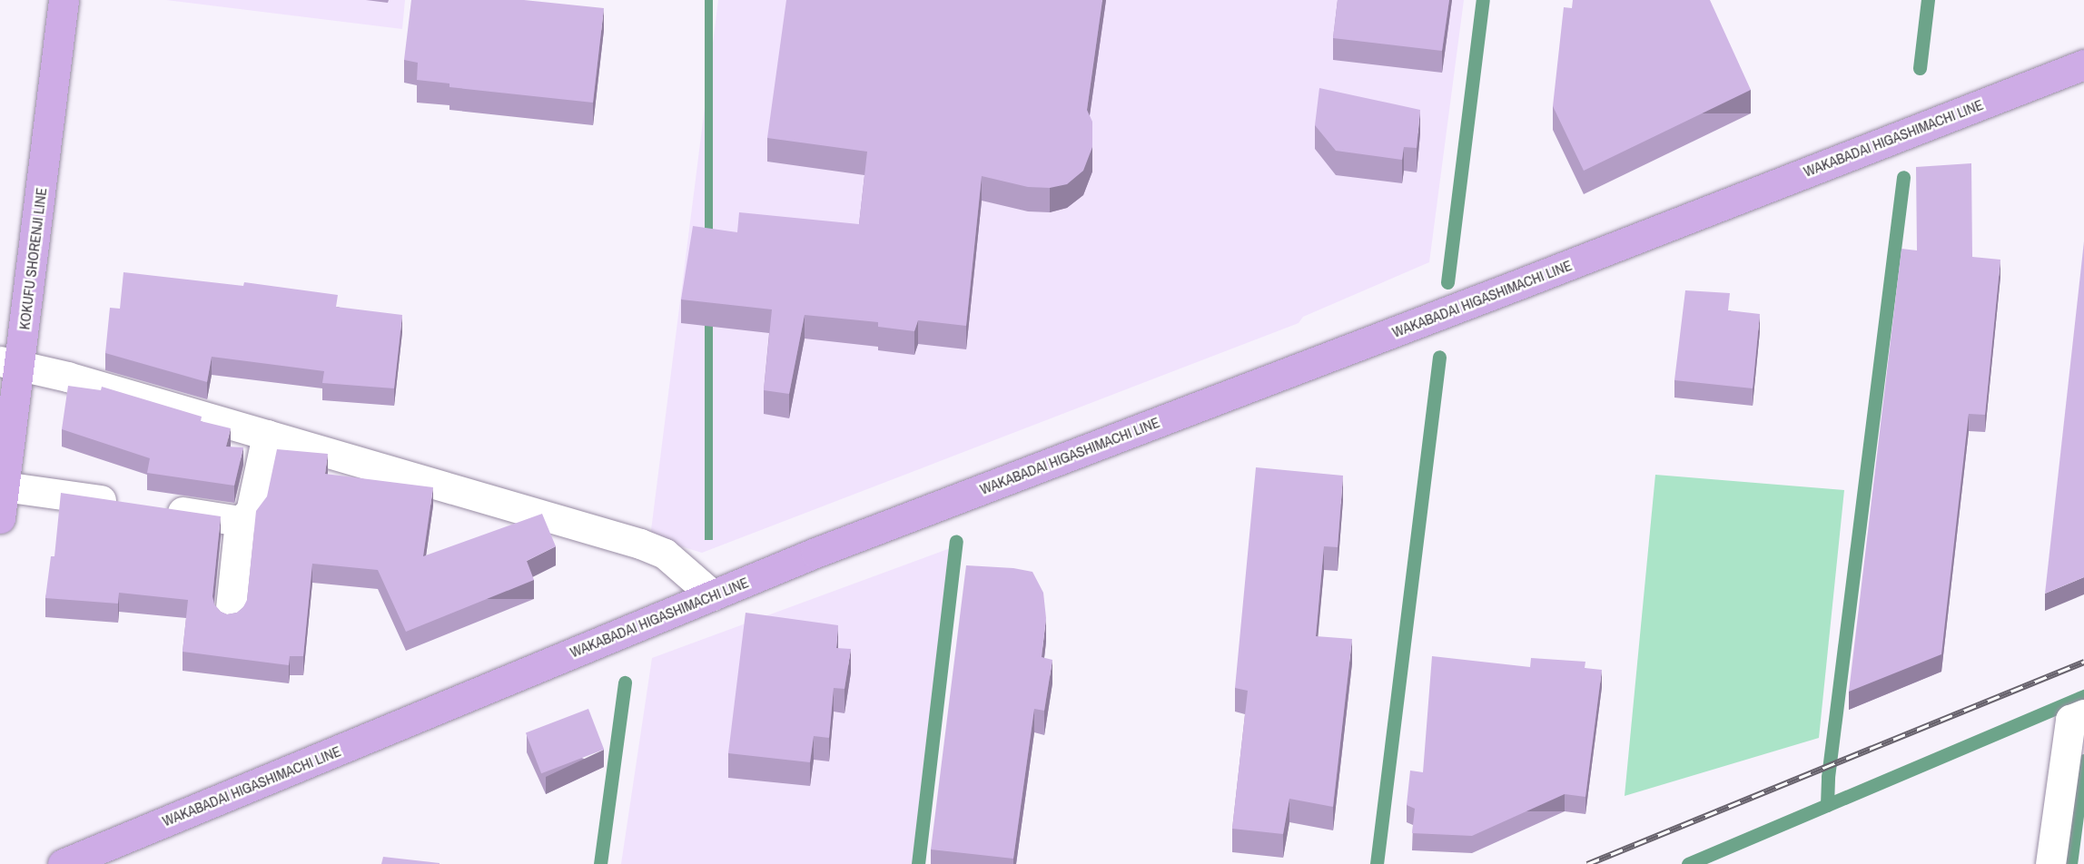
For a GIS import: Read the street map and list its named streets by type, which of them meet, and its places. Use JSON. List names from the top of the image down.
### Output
{
  "streets": {
    "main road": ["WAKABADAI HIGASHIMACHI LINE", "KOKUFU SHORENJI LINE"]
  }
}
